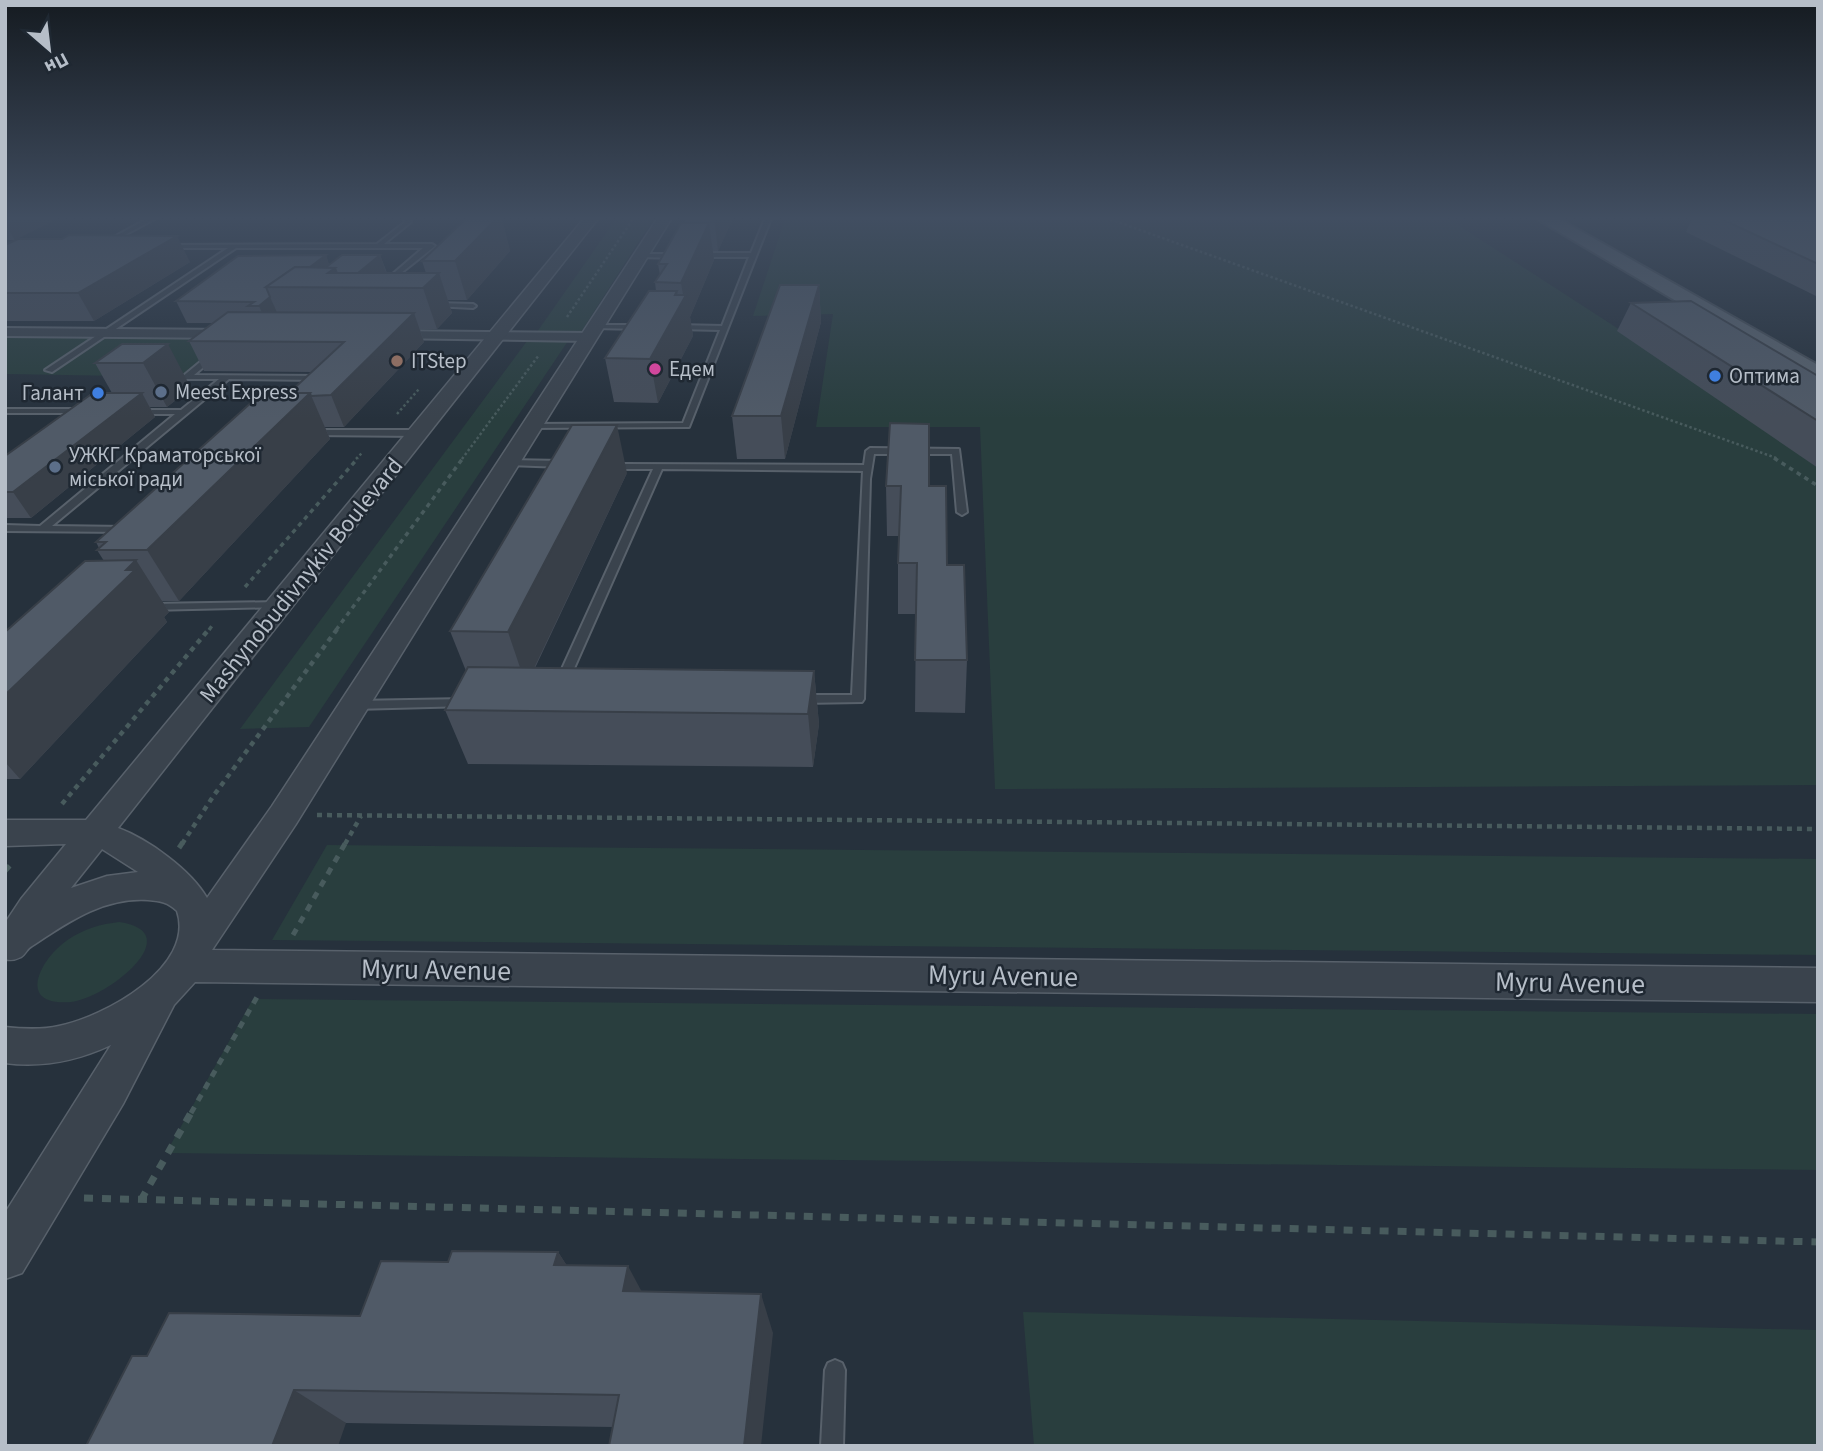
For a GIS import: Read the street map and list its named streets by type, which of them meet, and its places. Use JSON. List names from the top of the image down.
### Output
{
  "streets": {
    "street": ["Mashynobudivnykiv Boulevard", "Myru Avenue"]
  },
  "places": [
    "ITStep",
    "Едем",
    "Оптима",
    "Meest Express",
    "Галант",
    "УЖКГ Краматорської міської ради"
  ],
  "north": "bottom right"
}
